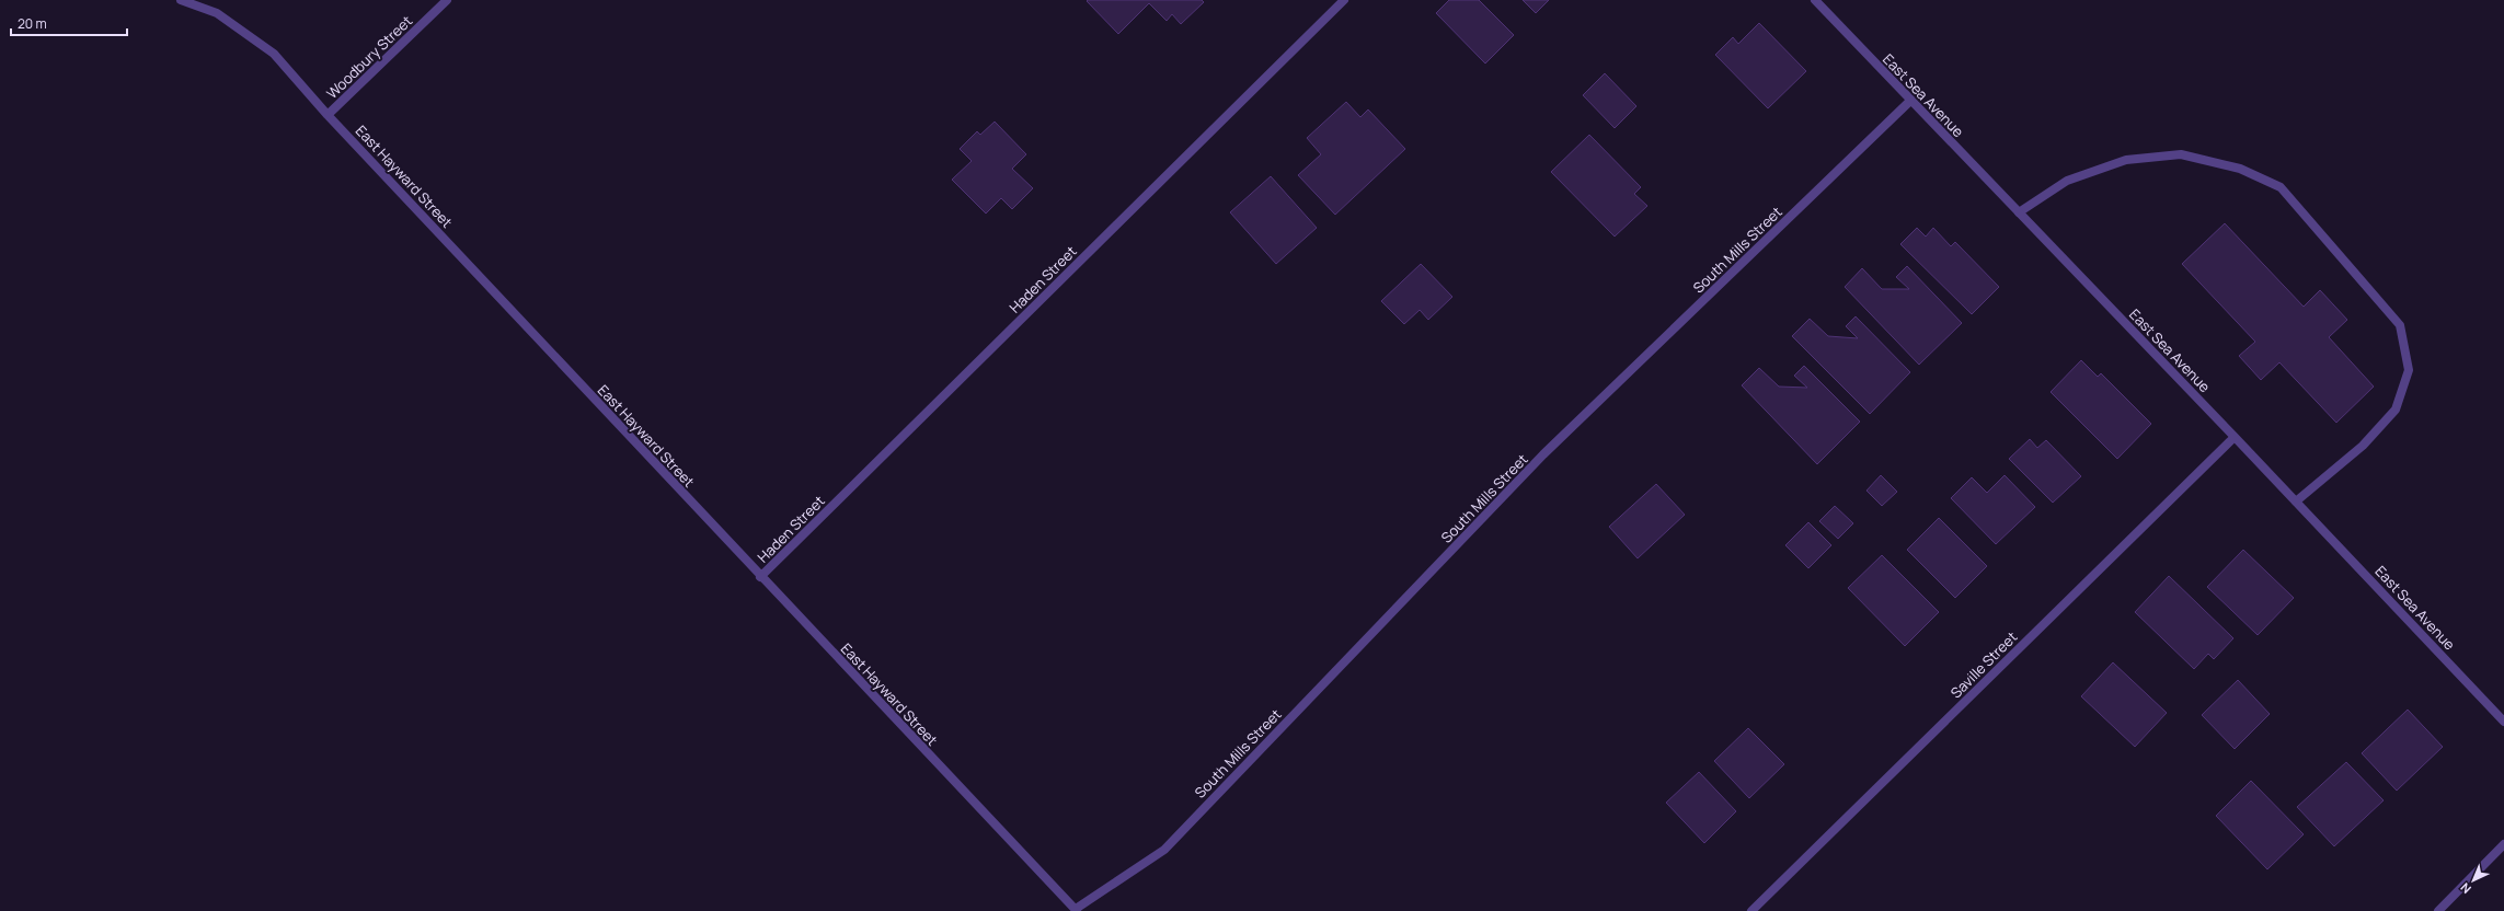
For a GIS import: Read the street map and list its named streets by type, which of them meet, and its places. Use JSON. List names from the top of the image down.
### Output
{
  "streets": {
    "street": [
      "Woodbury Street",
      "East Sea Avenue",
      "East Hayward Street",
      "South Mills Street",
      "Haden Street",
      "Saville Street"
    ]
  },
  "crossings": [
    ["Woodbury Street", "East Hayward Street"],
    ["East Sea Avenue", "South Mills Street"],
    ["East Sea Avenue", "Saville Street"],
    ["East Hayward Street", "South Mills Street"],
    ["East Hayward Street", "Haden Street"]
  ],
  "scale_bar": "20 m",
  "north": "bottom left"
}
